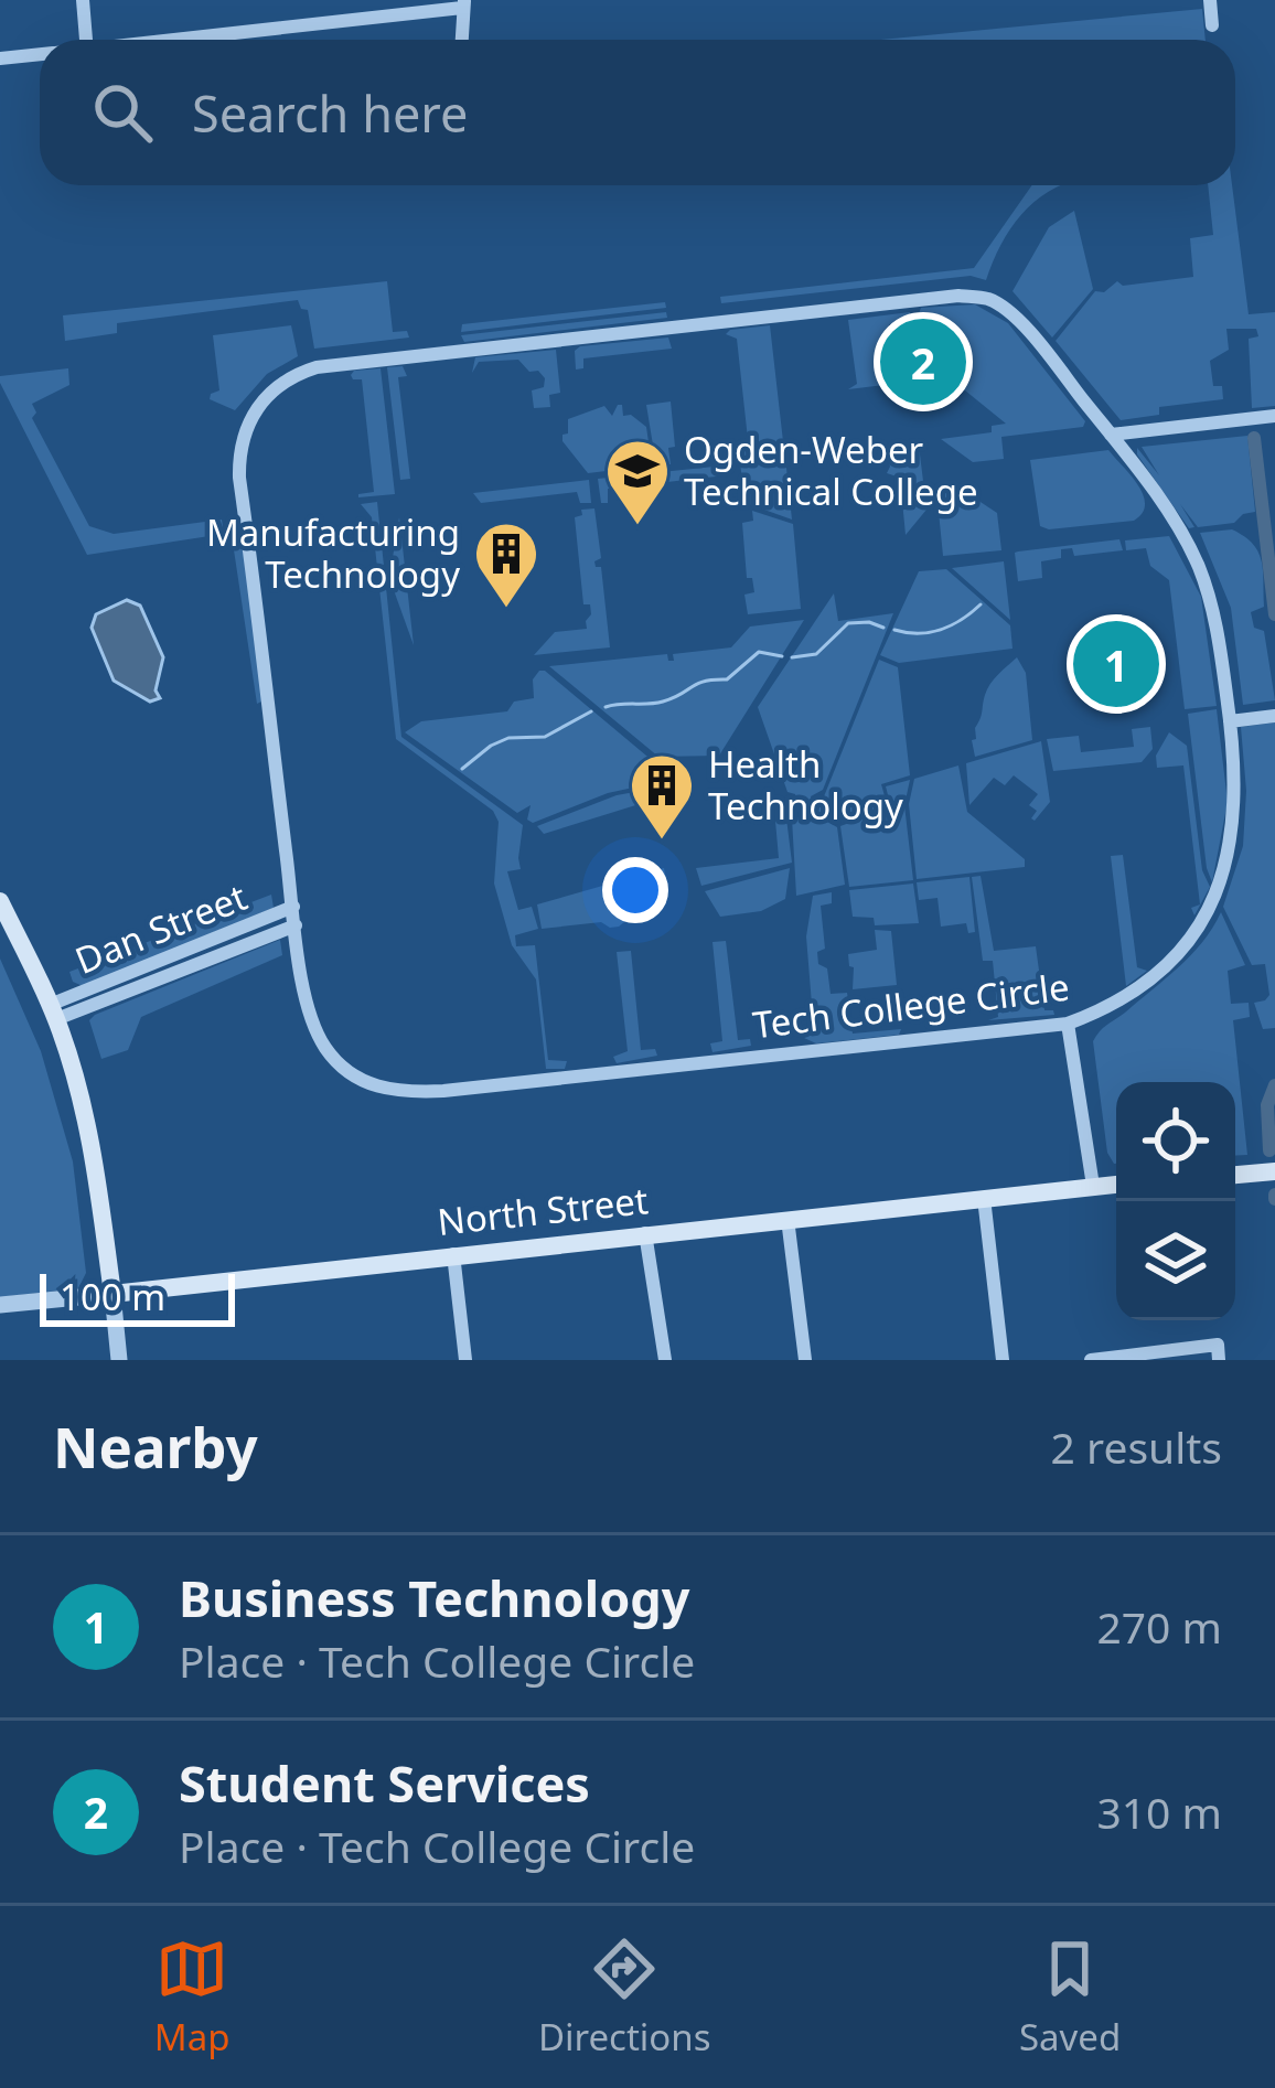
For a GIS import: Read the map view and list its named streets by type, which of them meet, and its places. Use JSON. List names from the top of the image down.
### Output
{
  "streets": {
    "main road": ["North Street"],
    "street": ["Dan Street", "Tech College Circle"]
  },
  "crossings": [
    ["Dan Street", "Tech College Circle"]
  ],
  "places": {
    "school or university": ["Ogden-Weber Technical College"],
    "building": ["Manufacturing Technology", "Health Technology"]
  },
  "scale_bar": "100 m",
  "page": {
    "search": "Search here",
    "pins": ["2", "1"],
    "scale": "100 m",
    "heading": ["Nearby", "2 results"],
    "list": [
      {
        "mark": "1",
        "name": "Business Technology",
        "note": "Place · Tech College Circle",
        "value": "270 m"
      },
      {
        "mark": "2",
        "name": "Student Services",
        "note": "Place · Tech College Circle",
        "value": "310 m"
      }
    ],
    "nav": ["Map", "Directions", "Saved"]
  }
}
